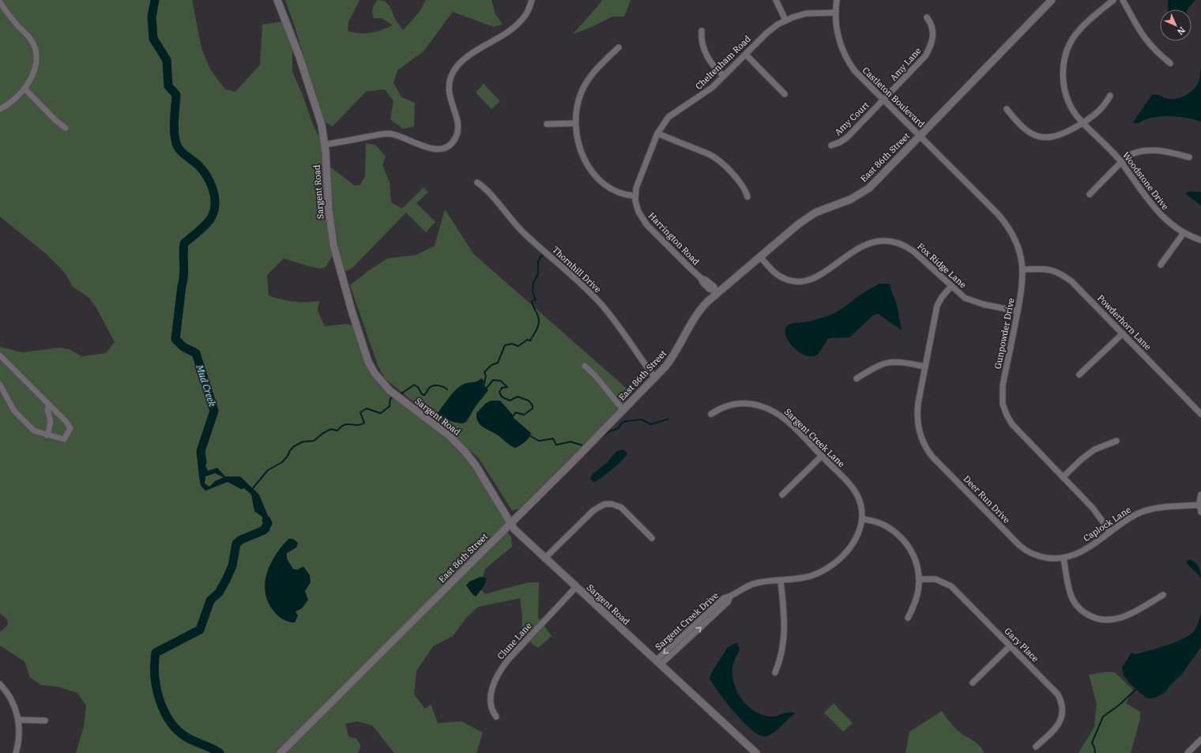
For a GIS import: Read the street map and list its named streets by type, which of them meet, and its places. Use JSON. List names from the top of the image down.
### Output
{
  "streets": {
    "street": [
      "Cheltenham Road",
      "Amy Lane",
      "Castleton Boulevard",
      "Amy Court",
      "East 86th Street",
      "Woodstone Drive",
      "Sargent Road",
      "Harrington Road",
      "Fox Ridge Lane",
      "Thornhill Drive",
      "Powderhorn Lane",
      "Gunpowder Drive",
      "Sargent Creek Lane",
      "Deer Run Drive",
      "Caplock Lane",
      "Sargent Creek Drive",
      "Clune Lane",
      "Gary Place"
    ]
  },
  "crossings": [
    ["Cheltenham Road", "Castleton Boulevard"],
    ["Cheltenham Road", "Harrington Road"],
    ["Amy Lane", "Castleton Boulevard"],
    ["Amy Lane", "Amy Court"],
    ["Castleton Boulevard", "Amy Court"],
    ["Castleton Boulevard", "East 86th Street"],
    ["Castleton Boulevard", "Gunpowder Drive"],
    ["East 86th Street", "Sargent Road"],
    ["East 86th Street", "Harrington Road"],
    ["East 86th Street", "Fox Ridge Lane"],
    ["East 86th Street", "Thornhill Drive"],
    ["East 86th Street", "Gunpowder Drive"],
    ["Sargent Road", "Sargent Creek Drive"],
    ["Sargent Road", "Clune Lane"],
    ["Fox Ridge Lane", "Gunpowder Drive"],
    ["Fox Ridge Lane", "Deer Run Drive"],
    ["Powderhorn Lane", "Gunpowder Drive"],
    ["Gunpowder Drive", "Caplock Lane"],
    ["Sargent Creek Lane", "Sargent Creek Drive"],
    ["Deer Run Drive", "Caplock Lane"]
  ],
  "water": ["Mud Creek"],
  "north": "bottom right"
}
